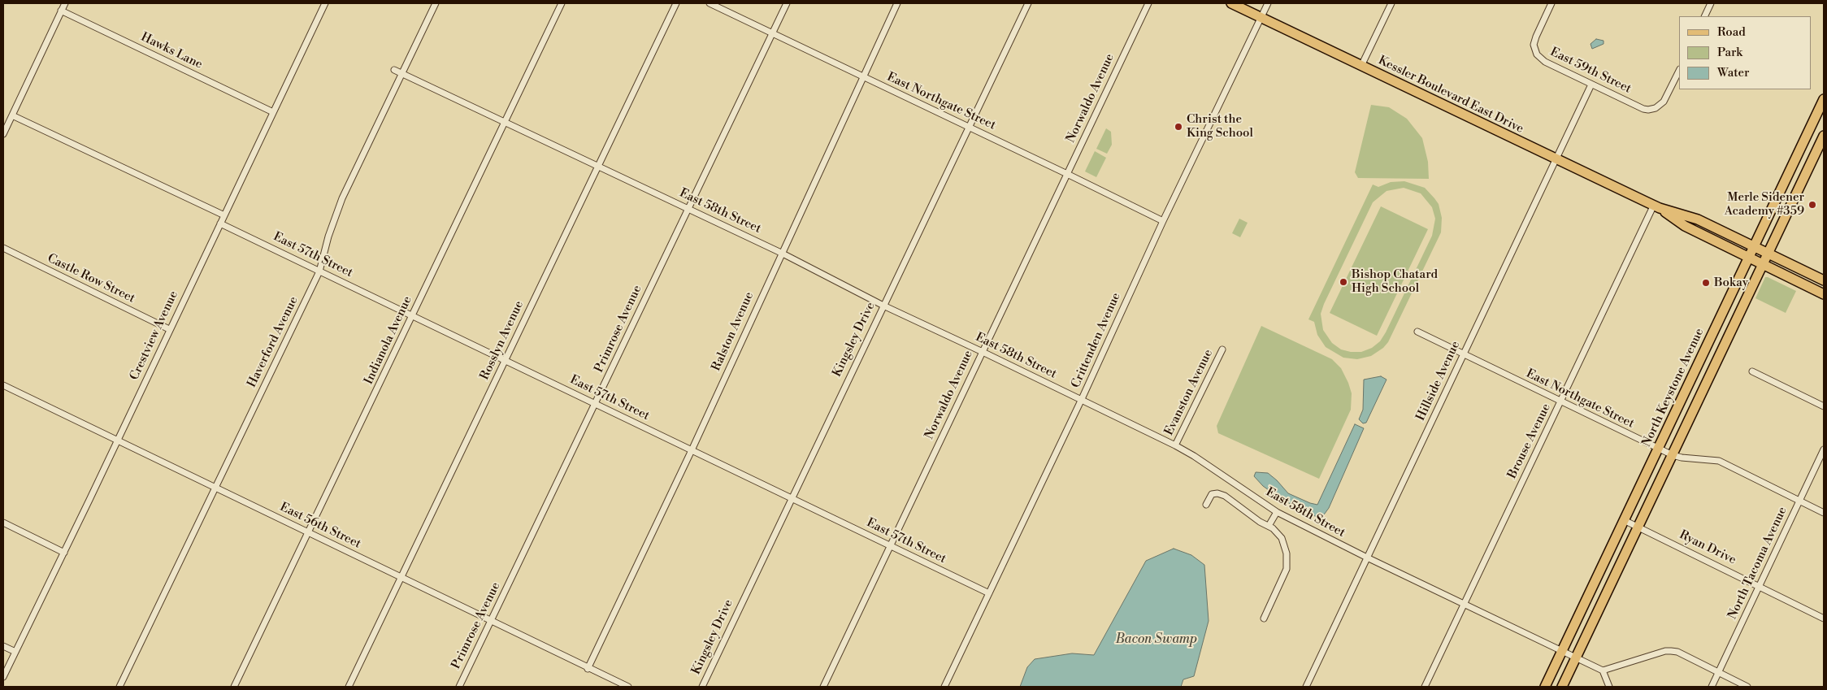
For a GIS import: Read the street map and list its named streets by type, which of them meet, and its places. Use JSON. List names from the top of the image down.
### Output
{
  "streets": {
    "main road": ["Kessler Boulevard East Drive", "North Keystone Avenue"],
    "street": [
      "Hawks Lane",
      "East 59th Street",
      "Norwaldo Avenue",
      "East Northgate Street",
      "East 58th Street",
      "East 57th Street",
      "Castle Row Street",
      "Primrose Avenue",
      "Ralston Avenue",
      "Crestview Avenue",
      "Kingsley Drive",
      "Indianola Avenue",
      "Rosslyn Avenue",
      "Crittenden Avenue",
      "Haverford Avenue",
      "Hillside Avenue",
      "Evanston Avenue",
      "Brouse Avenue",
      "East 56th Street",
      "Ryan Drive",
      "North Tacoma Avenue"
    ]
  },
  "crossings": [
    ["Hawks Lane", "Crestview Avenue"],
    ["East 59th Street", "Hillside Avenue"],
    ["Kessler Boulevard East Drive", "Crittenden Avenue"],
    ["Kessler Boulevard East Drive", "Hillside Avenue"],
    ["Kessler Boulevard East Drive", "North Keystone Avenue"],
    ["Kessler Boulevard East Drive", "Brouse Avenue"],
    ["Norwaldo Avenue", "East Northgate Street"],
    ["Norwaldo Avenue", "East 58th Street"],
    ["Norwaldo Avenue", "East 57th Street"],
    ["East Northgate Street", "Primrose Avenue"],
    ["East Northgate Street", "Ralston Avenue"],
    ["East Northgate Street", "Kingsley Drive"],
    ["East Northgate Street", "Crittenden Avenue"],
    ["East Northgate Street", "Hillside Avenue"],
    ["East Northgate Street", "North Keystone Avenue"],
    ["East Northgate Street", "Brouse Avenue"],
    ["East Northgate Street", "North Tacoma Avenue"],
    ["East 58th Street", "Primrose Avenue"],
    ["East 58th Street", "Ralston Avenue"],
    ["East 58th Street", "Kingsley Drive"],
    ["East 58th Street", "Indianola Avenue"],
    ["East 58th Street", "Rosslyn Avenue"],
    ["East 58th Street", "Crittenden Avenue"],
    ["East 58th Street", "Haverford Avenue"],
    ["East 58th Street", "Hillside Avenue"],
    ["East 58th Street", "North Keystone Avenue"],
    ["East 58th Street", "Evanston Avenue"],
    ["East 58th Street", "Brouse Avenue"],
    ["East 57th Street", "Primrose Avenue"],
    ["East 57th Street", "Ralston Avenue"],
    ["East 57th Street", "Crestview Avenue"],
    ["East 57th Street", "Kingsley Drive"],
    ["East 57th Street", "Indianola Avenue"],
    ["East 57th Street", "Rosslyn Avenue"],
    ["East 57th Street", "Crittenden Avenue"],
    ["East 57th Street", "Haverford Avenue"],
    ["Castle Row Street", "Crestview Avenue"],
    ["Primrose Avenue", "East 56th Street"],
    ["Ralston Avenue", "East 56th Street"],
    ["Crestview Avenue", "East 56th Street"],
    ["Indianola Avenue", "East 56th Street"],
    ["Rosslyn Avenue", "East 56th Street"],
    ["Haverford Avenue", "East 56th Street"],
    ["North Keystone Avenue", "Ryan Drive"],
    ["Ryan Drive", "North Tacoma Avenue"]
  ],
  "water": ["Bacon Swamp"],
  "places": [
    "Christ the King School",
    "Merle Sidener Academy #359",
    "Bishop Chatard High School",
    "Bokay"
  ],
  "legend": ["Road", "Park", "Water"]
}
